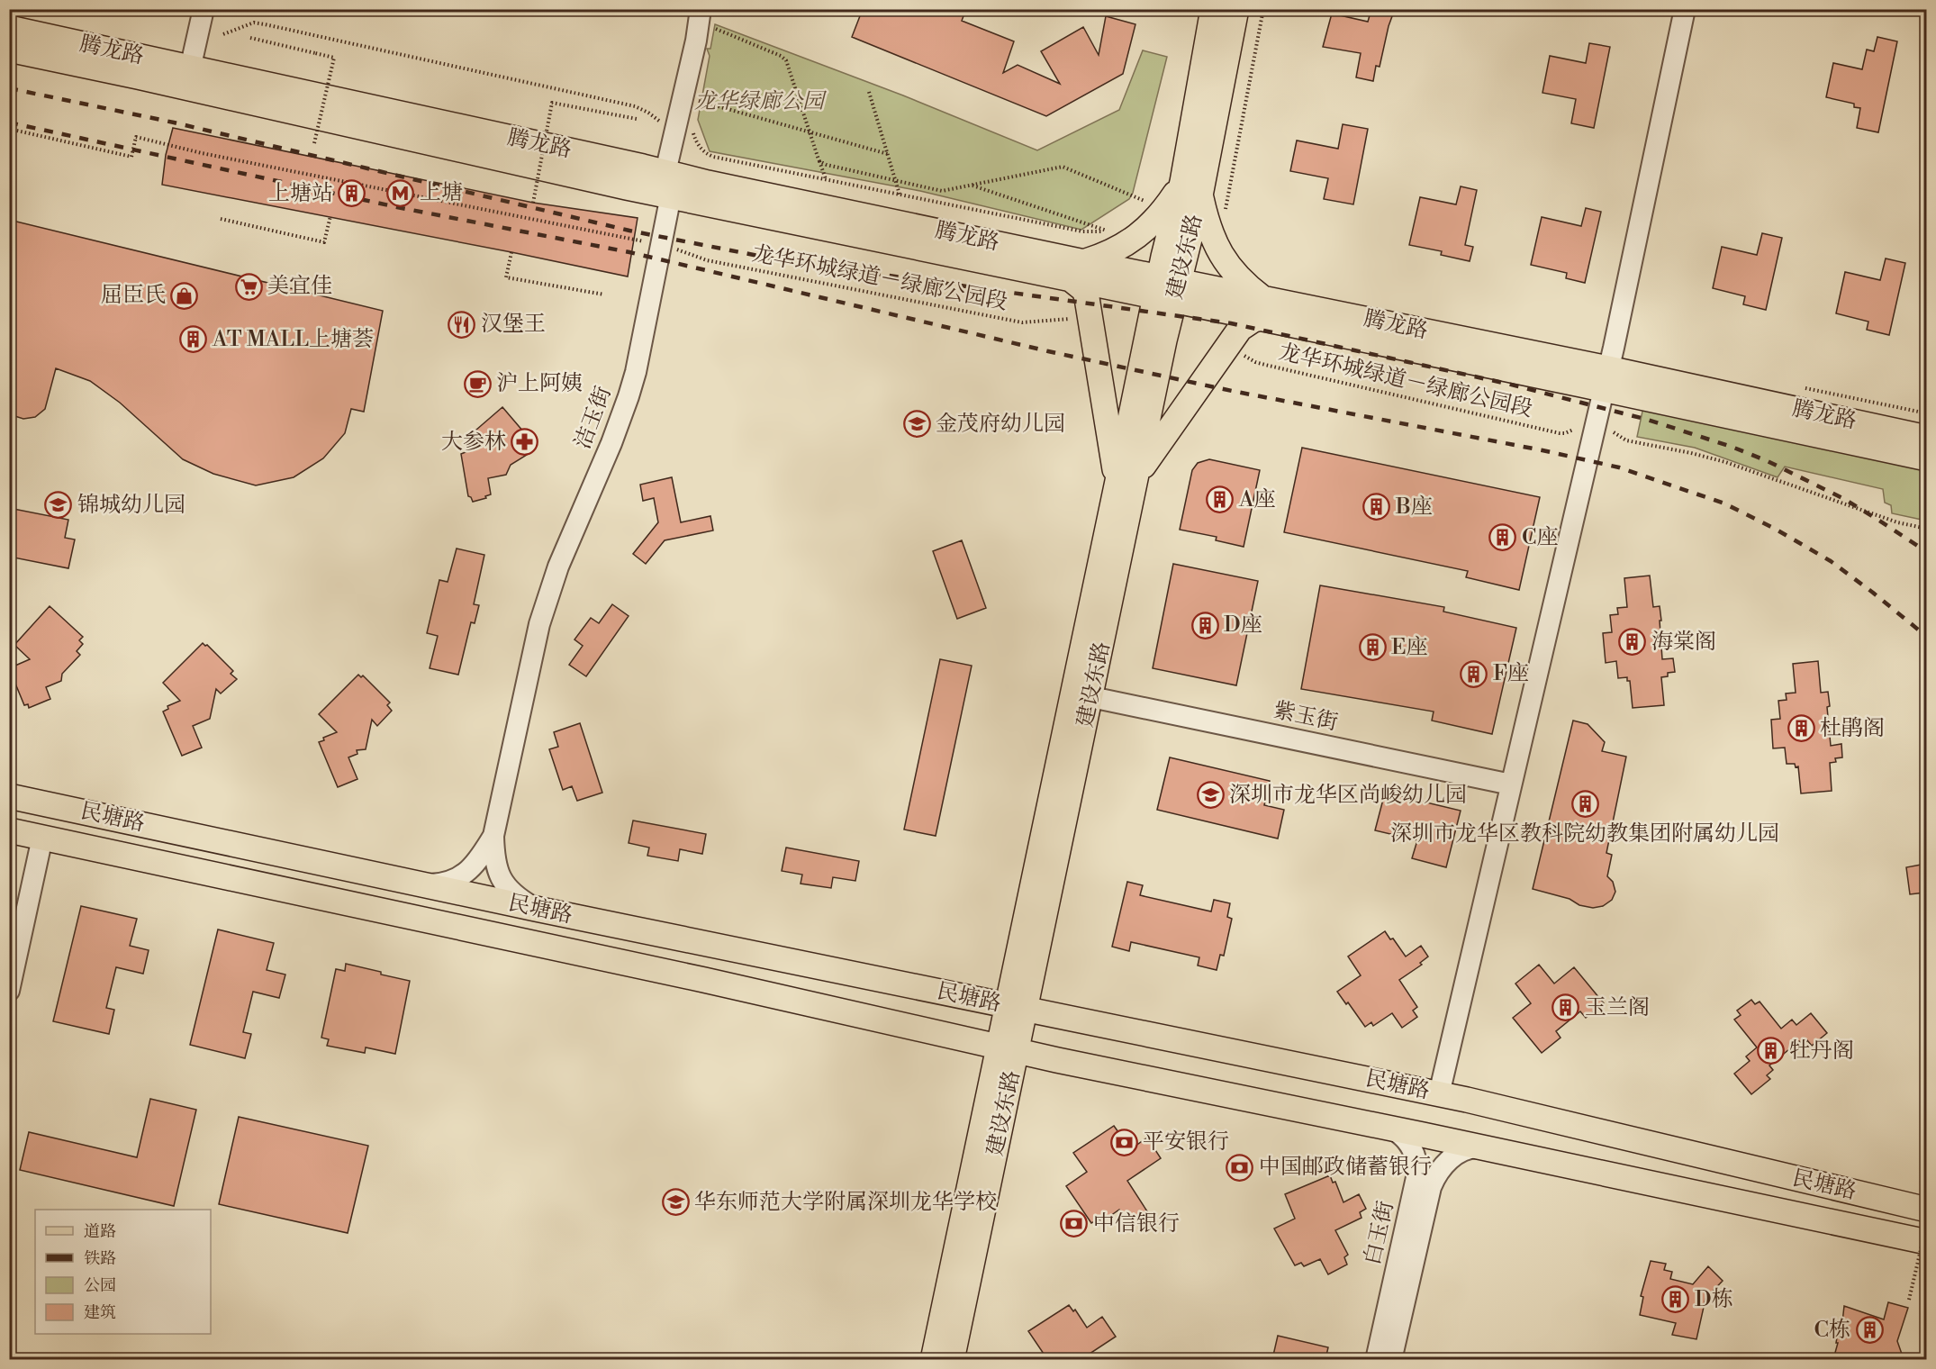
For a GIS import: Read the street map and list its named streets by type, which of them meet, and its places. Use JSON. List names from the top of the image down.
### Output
{
  "streets": {
    "main road": ["腾龙路", "建设东路", "民塘路"],
    "street": ["洁玉街", "紫玉街", "白玉街"],
    "path": ["龙华环城绿道－绿廊公园段"]
  },
  "crossings": [
    ["腾龙路", "建设东路"],
    ["腾龙路", "洁玉街"],
    ["建设东路", "紫玉街"],
    ["建设东路", "民塘路"],
    ["民塘路", "白玉街"]
  ],
  "parks": ["龙华绿廊公园"],
  "places": {
    "metro station": ["上塘"],
    "building": [
      "上塘站",
      "AT MALL上塘荟",
      "A座",
      "B座",
      "C座",
      "D座",
      "海棠阁",
      "E座",
      "F座",
      "杜鹃阁",
      "深圳市龙华区教科院幼教集团附属幼儿园",
      "玉兰阁",
      "牡丹阁",
      "D栋",
      "C栋"
    ],
    "supermarket": ["美宜佳"],
    "shop": ["屈臣氏"],
    "restaurant": ["汉堡王"],
    "cafe": ["沪上阿姨"],
    "school or university": [
      "金茂府幼儿园",
      "锦城幼儿园",
      "深圳市龙华区尚峻幼儿园",
      "华东师范大学附属深圳龙华学校"
    ],
    "pharmacy": ["大参林"],
    "bank": ["平安银行", "中国邮政储蓄银行", "中信银行"]
  },
  "legend": [
    "道路",
    "铁路",
    "公园",
    "建筑"
  ]
}
